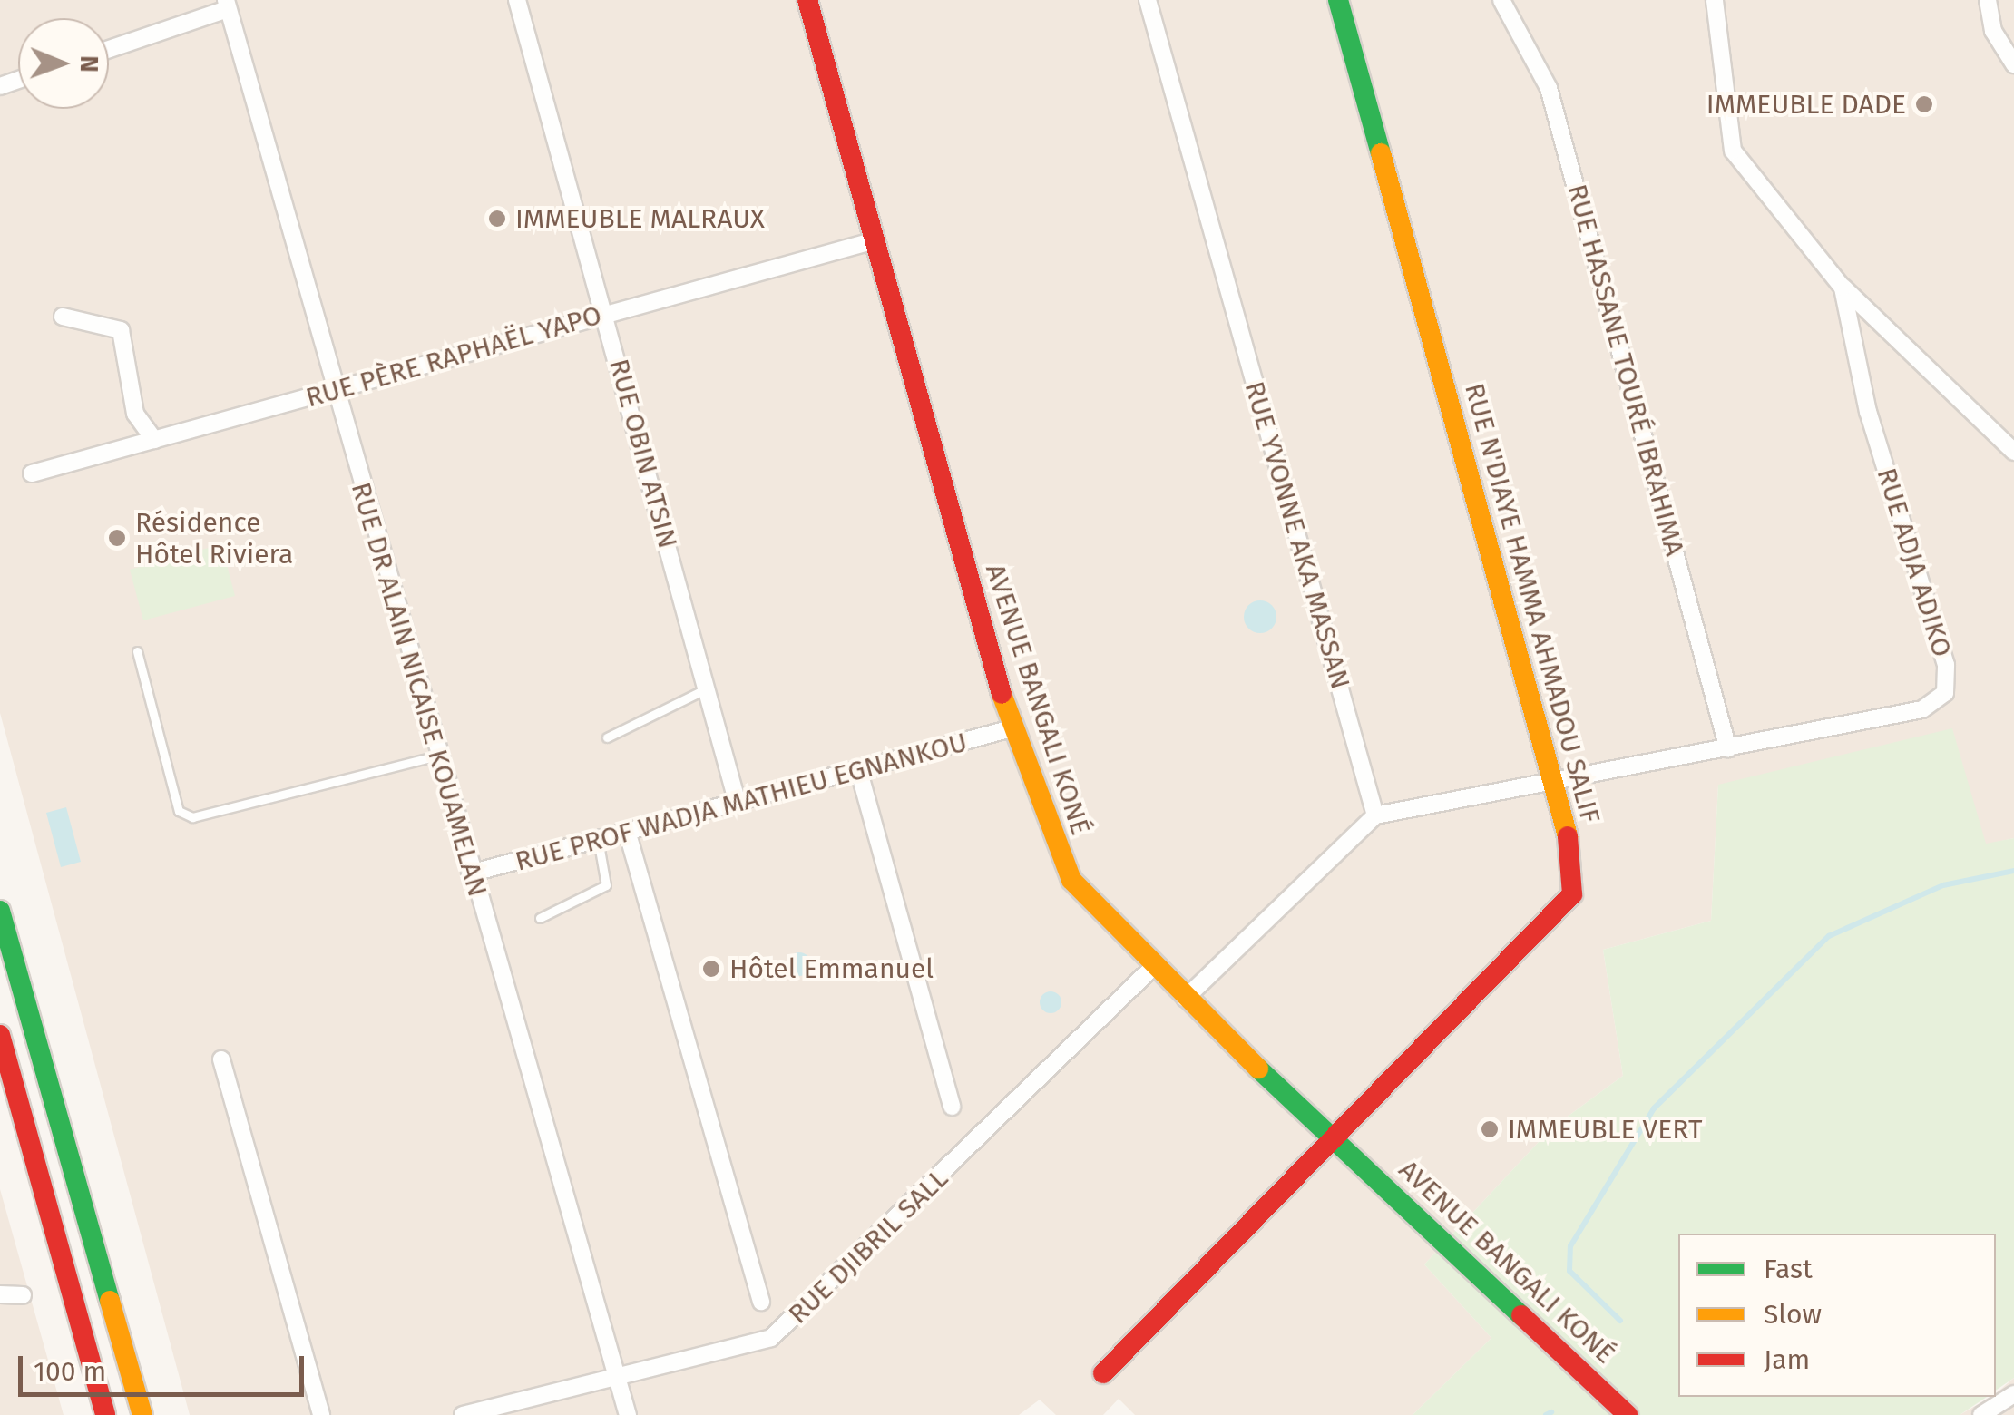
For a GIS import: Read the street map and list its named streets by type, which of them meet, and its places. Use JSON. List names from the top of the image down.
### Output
{
  "streets": {
    "street": [
      "RUE PÈRE RAPHAËL YAPO",
      "RUE HASSANE TOURÉ IBRAHIMA",
      "RUE OBIN ATSIN",
      "RUE YVONNE AKA MASSAN",
      "RUE ADJA ADIKO",
      "RUE N'DIAYE HAMMA AHMADOU SALIF",
      "RUE DR ALAIN NICAISE KOUAMELAN",
      "AVENUE BANGALI KONÉ",
      "RUE PROF WADJA MATHIEU EGNANKOU",
      "RUE DJIBRIL SALL"
    ]
  },
  "crossings": [
    ["RUE PÈRE RAPHAËL YAPO", "RUE OBIN ATSIN"],
    ["RUE PÈRE RAPHAËL YAPO", "RUE DR ALAIN NICAISE KOUAMELAN"],
    ["RUE PÈRE RAPHAËL YAPO", "AVENUE BANGALI KONÉ"],
    ["RUE HASSANE TOURÉ IBRAHIMA", "RUE ADJA ADIKO"],
    ["RUE OBIN ATSIN", "RUE PROF WADJA MATHIEU EGNANKOU"],
    ["RUE YVONNE AKA MASSAN", "RUE ADJA ADIKO"],
    ["RUE ADJA ADIKO", "RUE N'DIAYE HAMMA AHMADOU SALIF"],
    ["RUE N'DIAYE HAMMA AHMADOU SALIF", "AVENUE BANGALI KONÉ"],
    ["RUE DR ALAIN NICAISE KOUAMELAN", "RUE PROF WADJA MATHIEU EGNANKOU"],
    ["RUE DR ALAIN NICAISE KOUAMELAN", "RUE DJIBRIL SALL"],
    ["AVENUE BANGALI KONÉ", "RUE PROF WADJA MATHIEU EGNANKOU"],
    ["AVENUE BANGALI KONÉ", "RUE DJIBRIL SALL"]
  ],
  "places": [
    "IMMEUBLE DADE",
    "IMMEUBLE MALRAUX",
    "Résidence Hôtel Riviera",
    "Hôtel Emmanuel",
    "IMMEUBLE VERT"
  ],
  "legend": ["Fast", "Slow", "Jam"],
  "scale_bar": "100 m",
  "north": "right"
}
